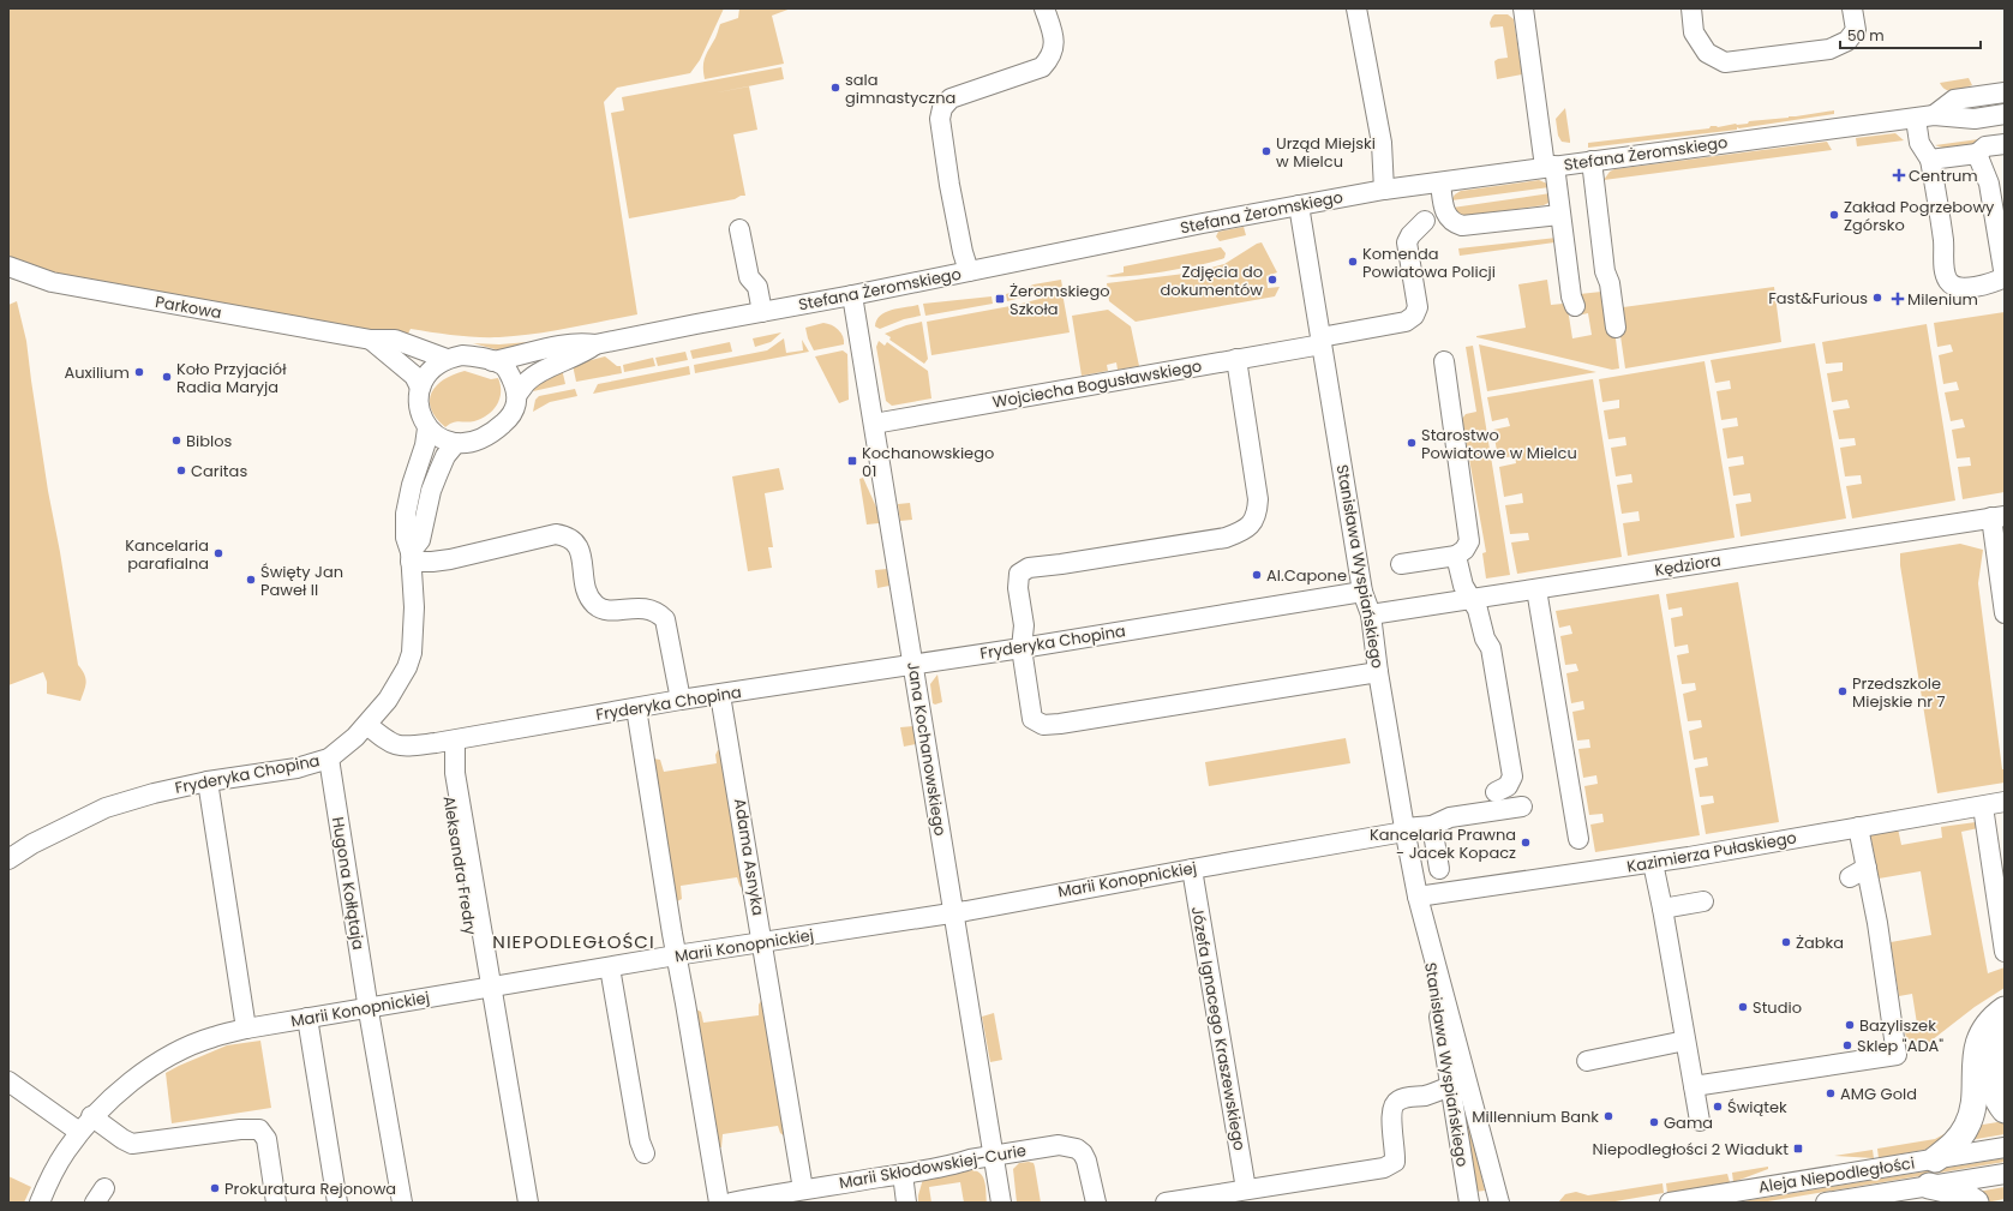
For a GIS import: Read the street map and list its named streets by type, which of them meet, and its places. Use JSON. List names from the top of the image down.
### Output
{
  "streets": {
    "street": [
      "Stefana Żeromskiego",
      "Parkowa",
      "Wojciecha Bogusławskiego",
      "Kędziora",
      "Stanisława Wyspiańskiego",
      "Fryderyka Chopina",
      "Jana Kochanowskiego",
      "Kazimierza Pułaskiego",
      "Adama Asnyka",
      "Marii Konopnickiej",
      "Hugona Kołłątaja",
      "Józefa Ignacego Kraszewskiego",
      "Marii Skłodowskiej-Curie",
      "Aleja Niepodległości"
    ]
  },
  "crossings": [
    ["Stefana Żeromskiego", "Parkowa"],
    ["Stefana Żeromskiego", "Stanisława Wyspiańskiego"],
    ["Stefana Żeromskiego", "Jana Kochanowskiego"],
    ["Wojciecha Bogusławskiego", "Stanisława Wyspiańskiego"],
    ["Wojciecha Bogusławskiego", "Jana Kochanowskiego"],
    ["Kędziora", "Stanisława Wyspiańskiego"],
    ["Stanisława Wyspiańskiego", "Fryderyka Chopina"],
    ["Stanisława Wyspiańskiego", "Kazimierza Pułaskiego"],
    ["Stanisława Wyspiańskiego", "Marii Konopnickiej"],
    ["Fryderyka Chopina", "Jana Kochanowskiego"],
    ["Fryderyka Chopina", "Adama Asnyka"],
    ["Fryderyka Chopina", "Hugona Kołłątaja"],
    ["Jana Kochanowskiego", "Marii Konopnickiej"],
    ["Jana Kochanowskiego", "Marii Skłodowskiej-Curie"],
    ["Adama Asnyka", "Marii Konopnickiej"],
    ["Adama Asnyka", "Marii Skłodowskiej-Curie"],
    ["Marii Konopnickiej", "Hugona Kołłątaja"],
    ["Marii Konopnickiej", "Józefa Ignacego Kraszewskiego"]
  ],
  "districts": ["NIEPODLEGŁOŚCI"],
  "places": {
    "other": [
      "sala gimnastyczna",
      "Urząd Miejski w Mielcu",
      "Zakład Pogrzebowy Zgórsko",
      "Komenda Powiatowa Policji",
      "Zdjęcia do dokumentów",
      "Fast&Furious",
      "Auxilium",
      "Koło Przyjaciół Radia Maryja",
      "Biblos",
      "Starostwo Powiatowe w Mielcu",
      "Caritas",
      "Kancelaria parafialna",
      "Al.Capone",
      "Święty Jan Paweł II",
      "Przedszkole Miejskie nr 7",
      "Kancelaria Prawna - Jacek Kopacz",
      "Żabka",
      "Studio",
      "Bazyliszek",
      "Sklep \"ADA\"",
      "AMG Gold",
      "Świątek",
      "Millennium Bank",
      "Gama",
      "Prokuratura Rejonowa"
    ],
    "health": ["Centrum", "Milenium"],
    "transit": ["Żeromskiego Szkoła", "Kochanowskiego 01", "Niepodległości 2 Wiadukt"]
  },
  "scale_bar": "50 m"
}
